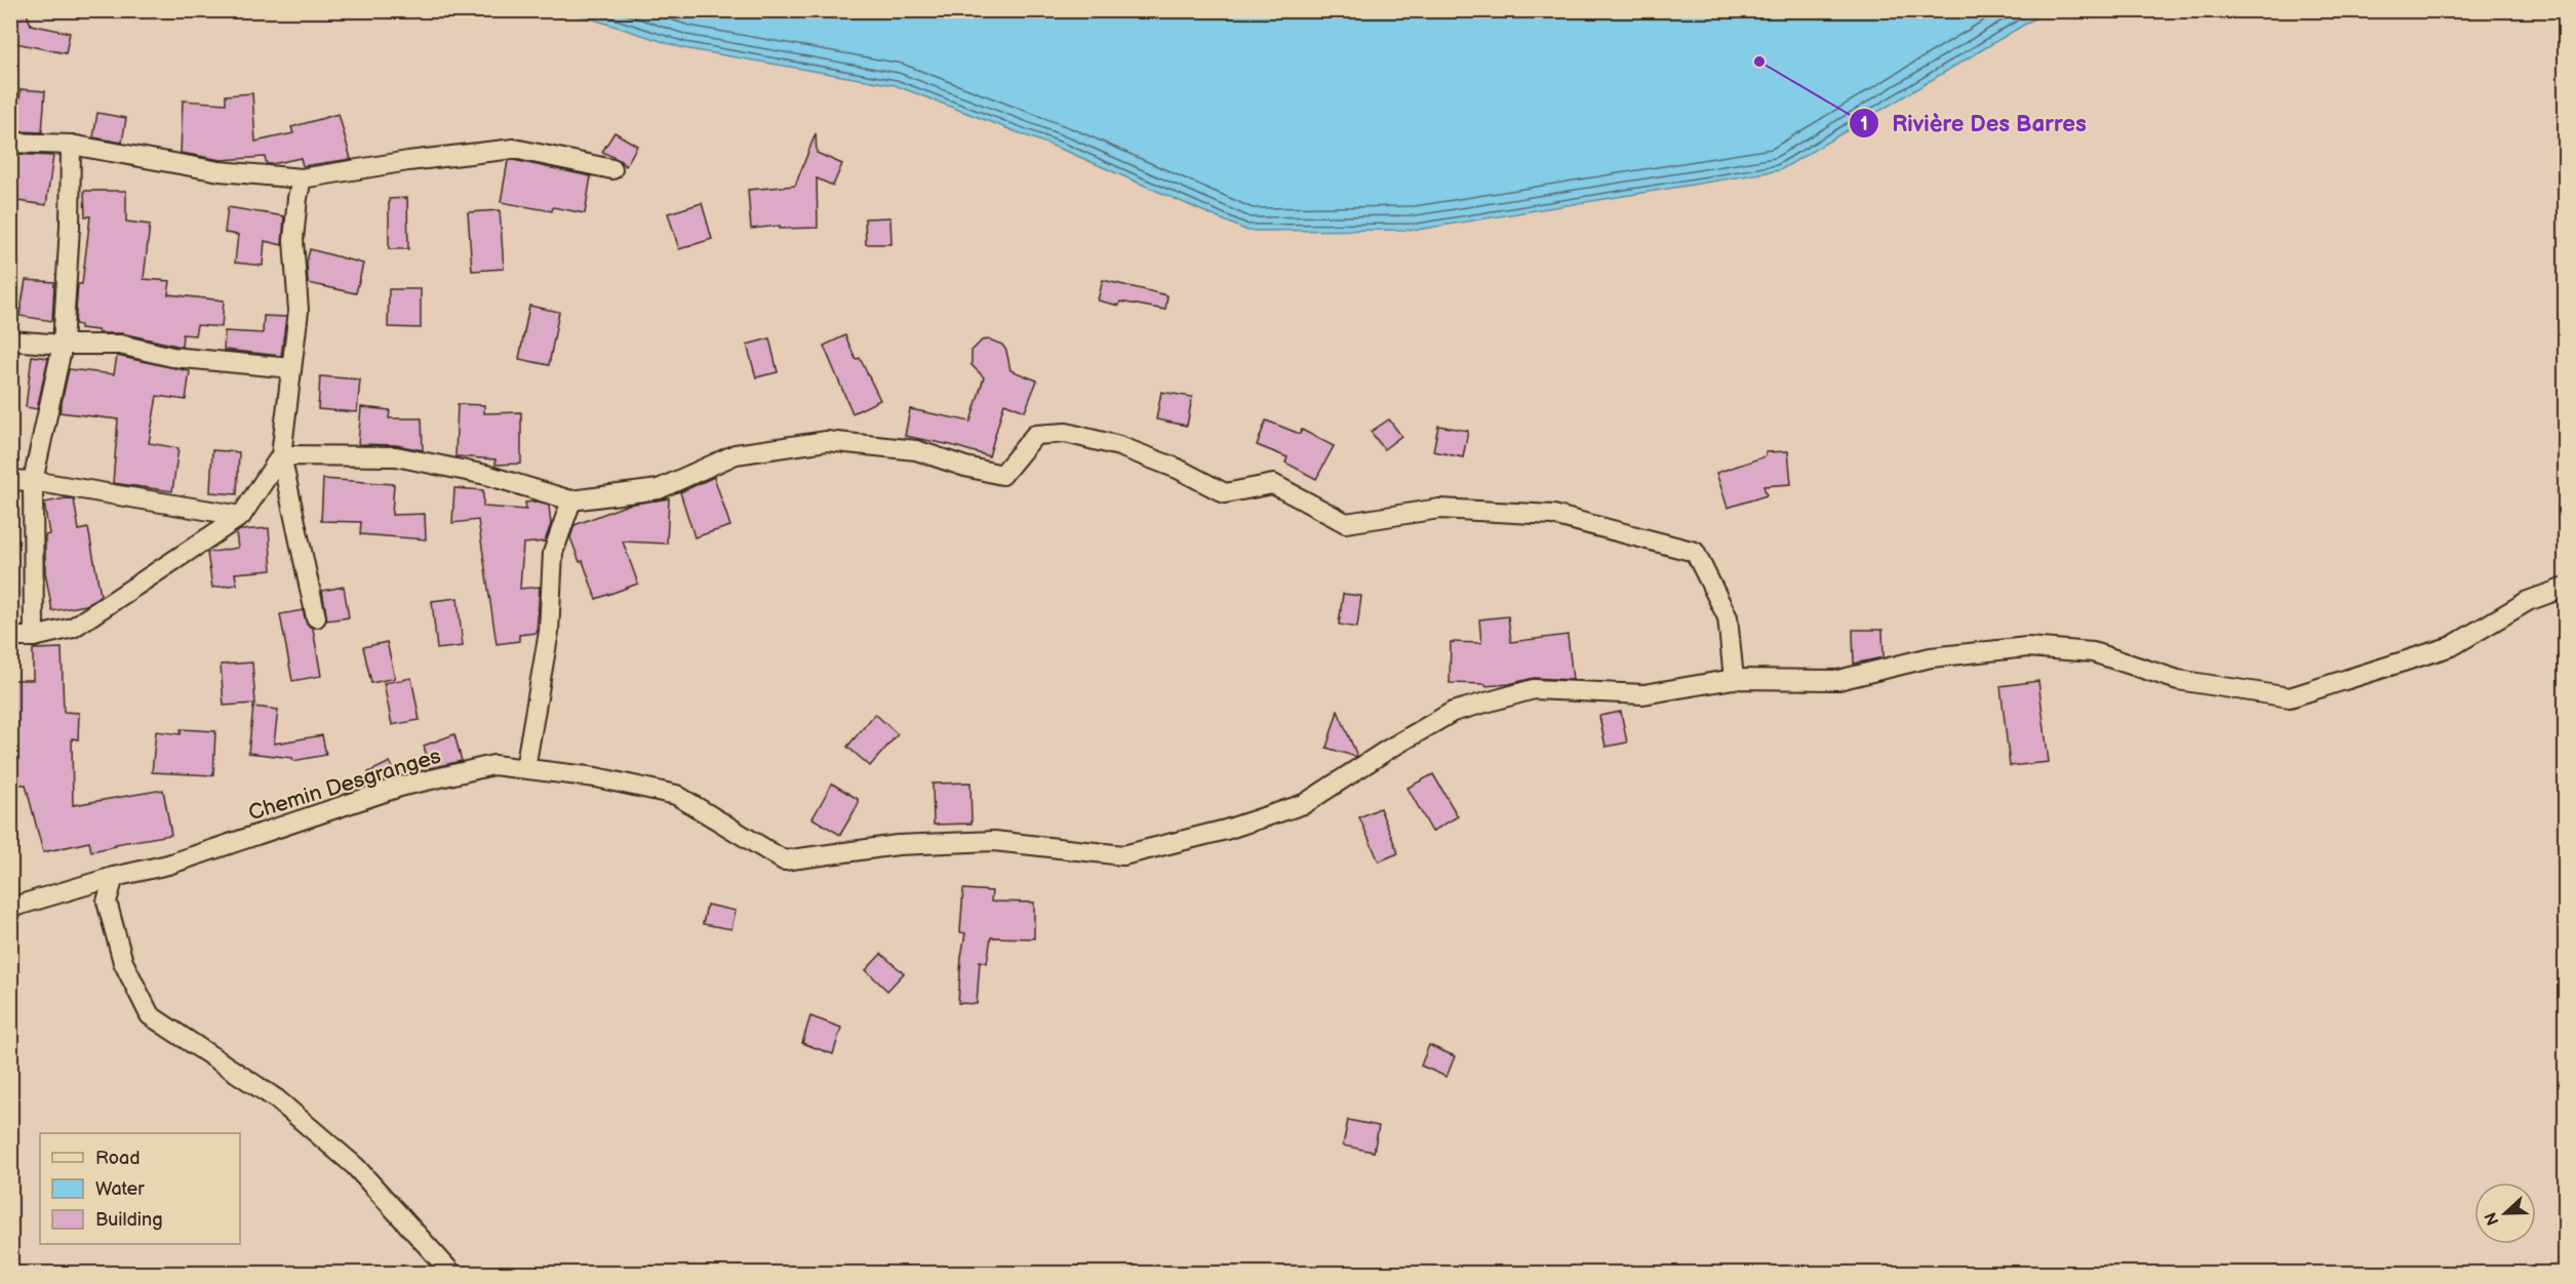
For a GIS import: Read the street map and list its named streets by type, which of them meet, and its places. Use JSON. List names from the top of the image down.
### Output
{
  "streets": {
    "street": ["Chemin Desgranges"]
  },
  "places": ["Rivière Des Barres"],
  "legend": ["Road", "Water", "Building"],
  "north": "left"
}
